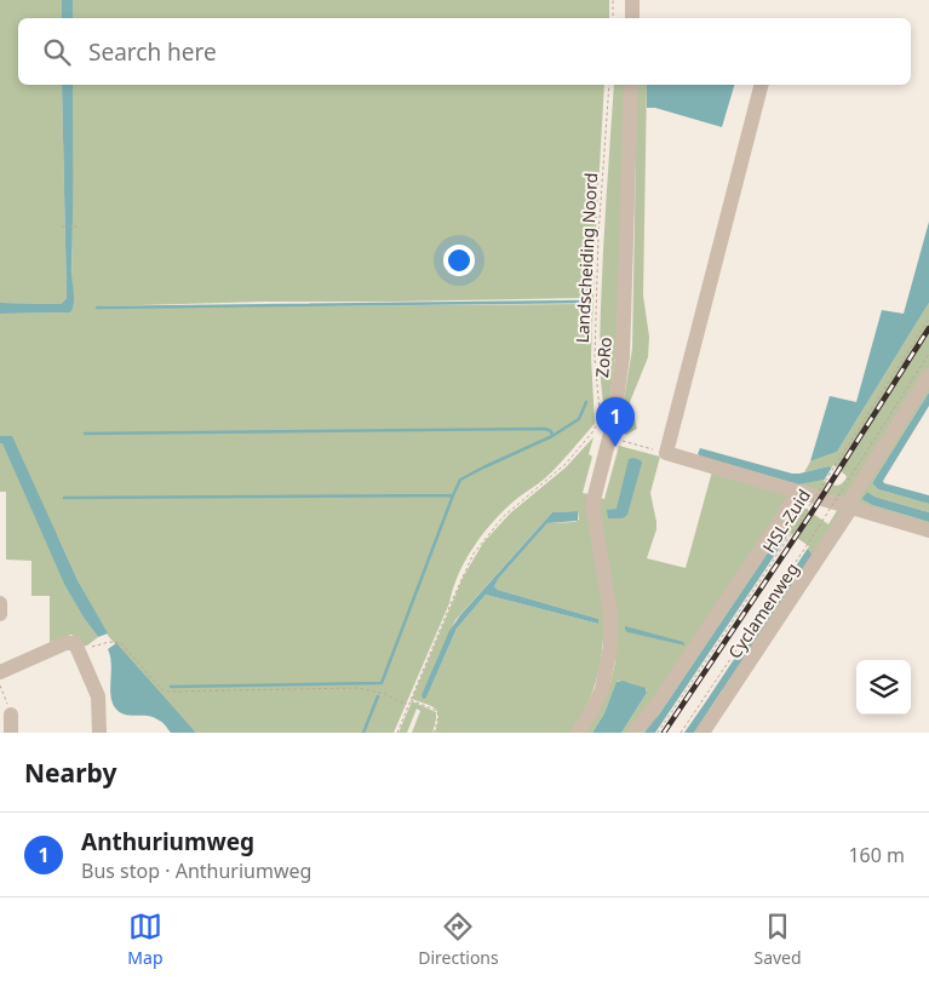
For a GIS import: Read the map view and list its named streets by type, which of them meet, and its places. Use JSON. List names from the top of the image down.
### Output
{
  "streets": {
    "street": ["ZoRo", "Cyclamenweg"],
    "path": ["Landscheiding Noord", "HSL-Zuid"]
  },
  "page": {
    "search": "Search here",
    "pins": "1",
    "heading": "Nearby",
    "list": [
      {
        "mark": "1",
        "name": "Anthuriumweg",
        "note": "Bus stop · Anthuriumweg",
        "value": "160 m"
      }
    ],
    "nav": ["Map", "Directions", "Saved"]
  }
}
